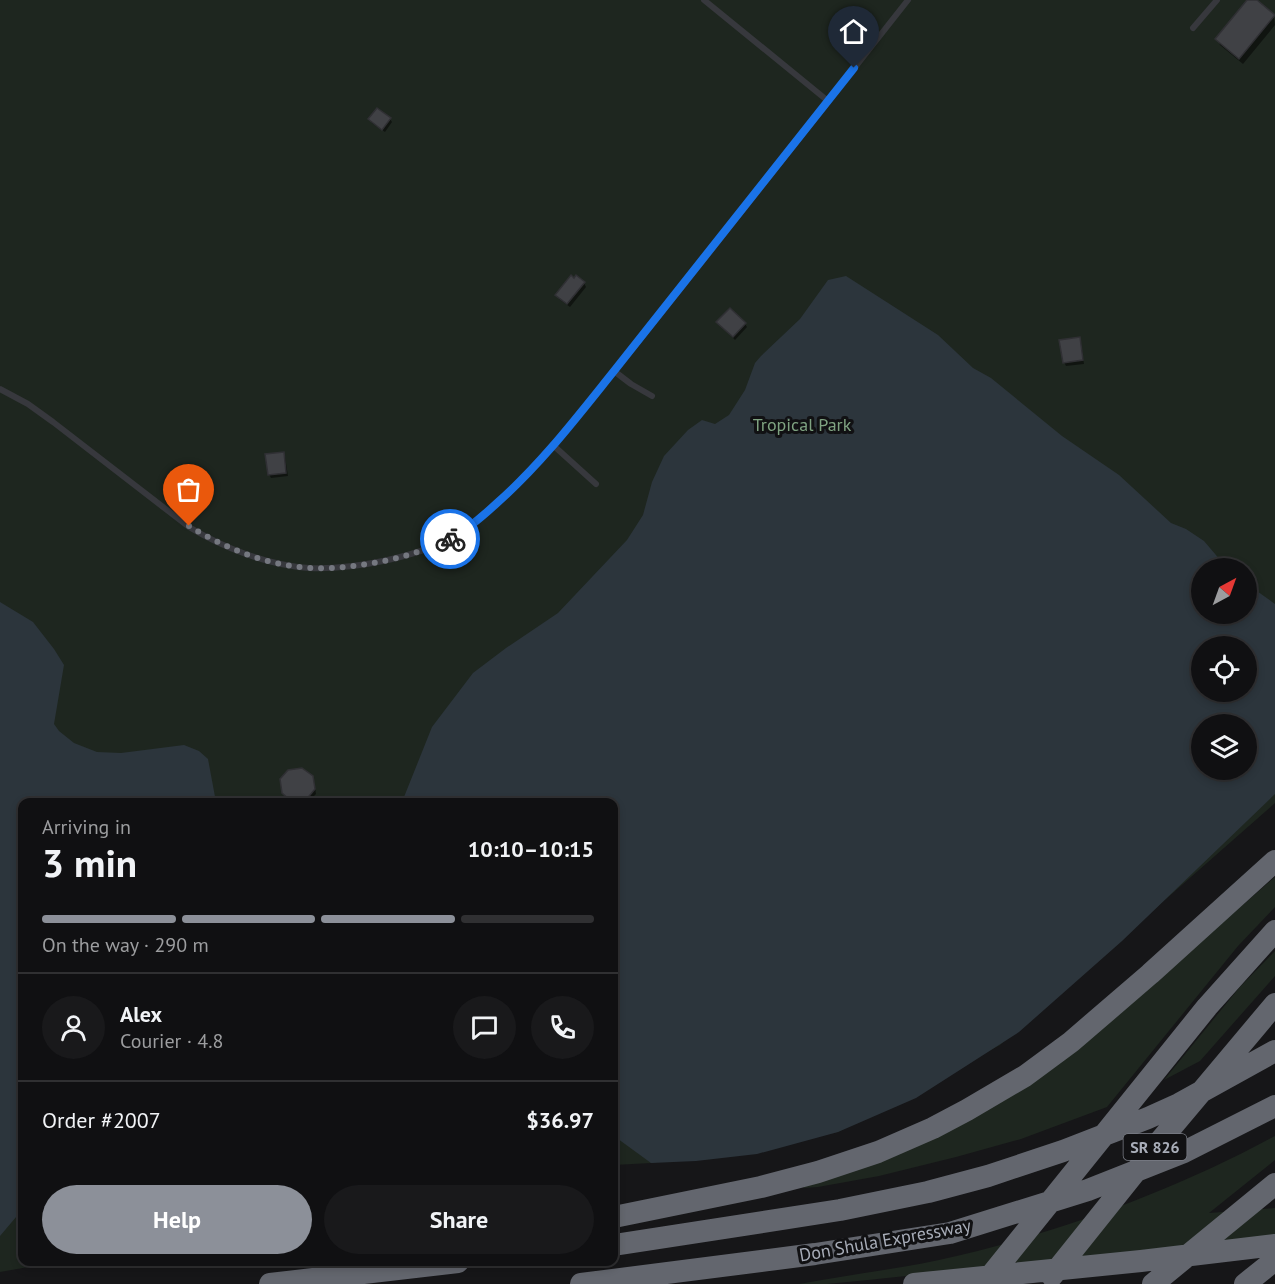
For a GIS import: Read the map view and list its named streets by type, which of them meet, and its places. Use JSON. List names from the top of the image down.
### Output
{
  "streets": {
    "highway": ["SR 826", "Don Shula Expressway"]
  },
  "parks": ["Tropical Park"],
  "north": "top right",
  "page": {
    "heading": ["3 min", "Arriving in", "10:10–10:15"],
    "panel": [
      "Alex",
      "Courier · 4.8",
      "Order #2007",
      "$36.97"
    ],
    "bar": "On the way · 290 m",
    "buttons": ["Help", "Share"]
  }
}
